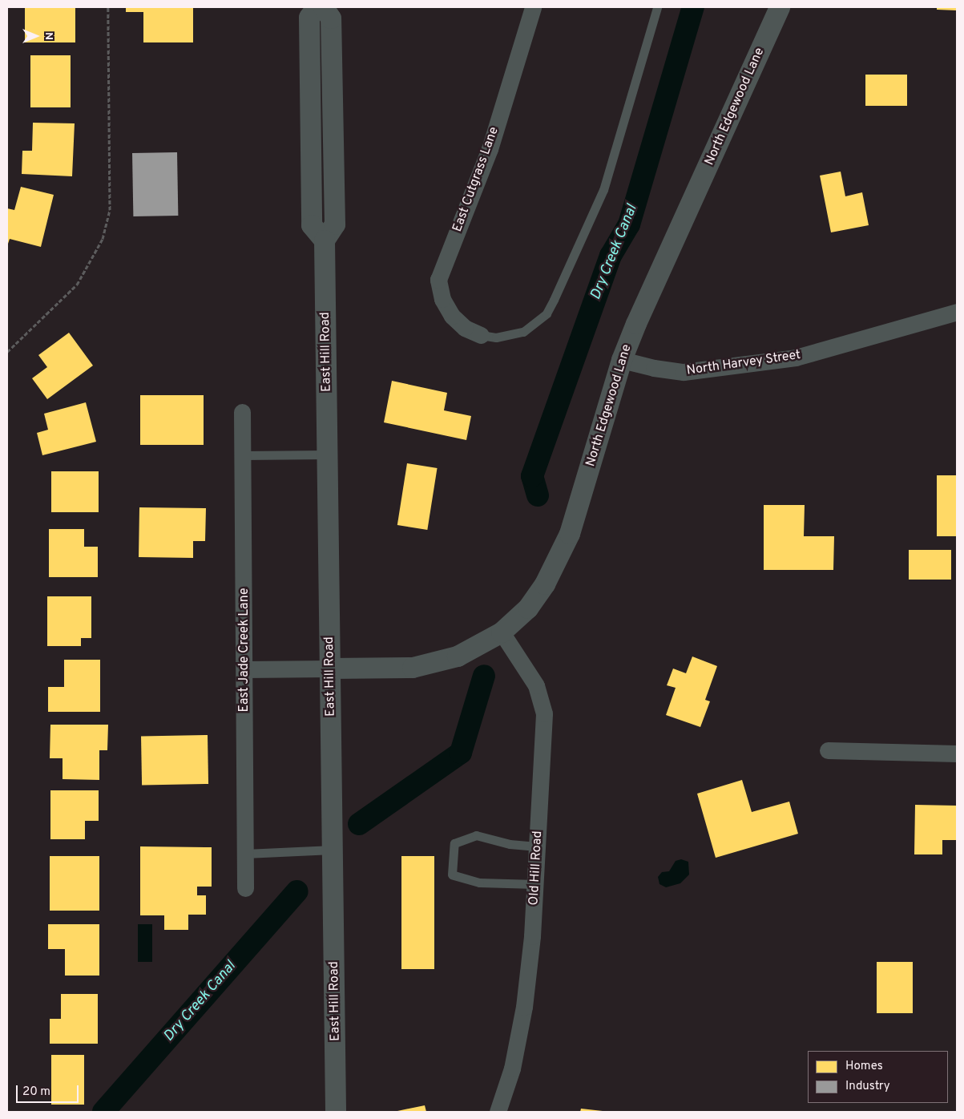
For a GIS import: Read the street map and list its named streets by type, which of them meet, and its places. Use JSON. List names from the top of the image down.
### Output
{
  "streets": {
    "street": [
      "North Edgewood Lane",
      "East Cutgrass Lane",
      "East Hill Road",
      "North Harvey Street",
      "East Jade Creek Lane",
      "Old Hill Road"
    ]
  },
  "crossings": [
    ["North Edgewood Lane", "East Hill Road"],
    ["North Edgewood Lane", "North Harvey Street"],
    ["North Edgewood Lane", "Old Hill Road"]
  ],
  "water": ["Dry Creek Canal"],
  "legend": ["Homes", "Industry"],
  "scale_bar": "20 m",
  "north": "right"
}
